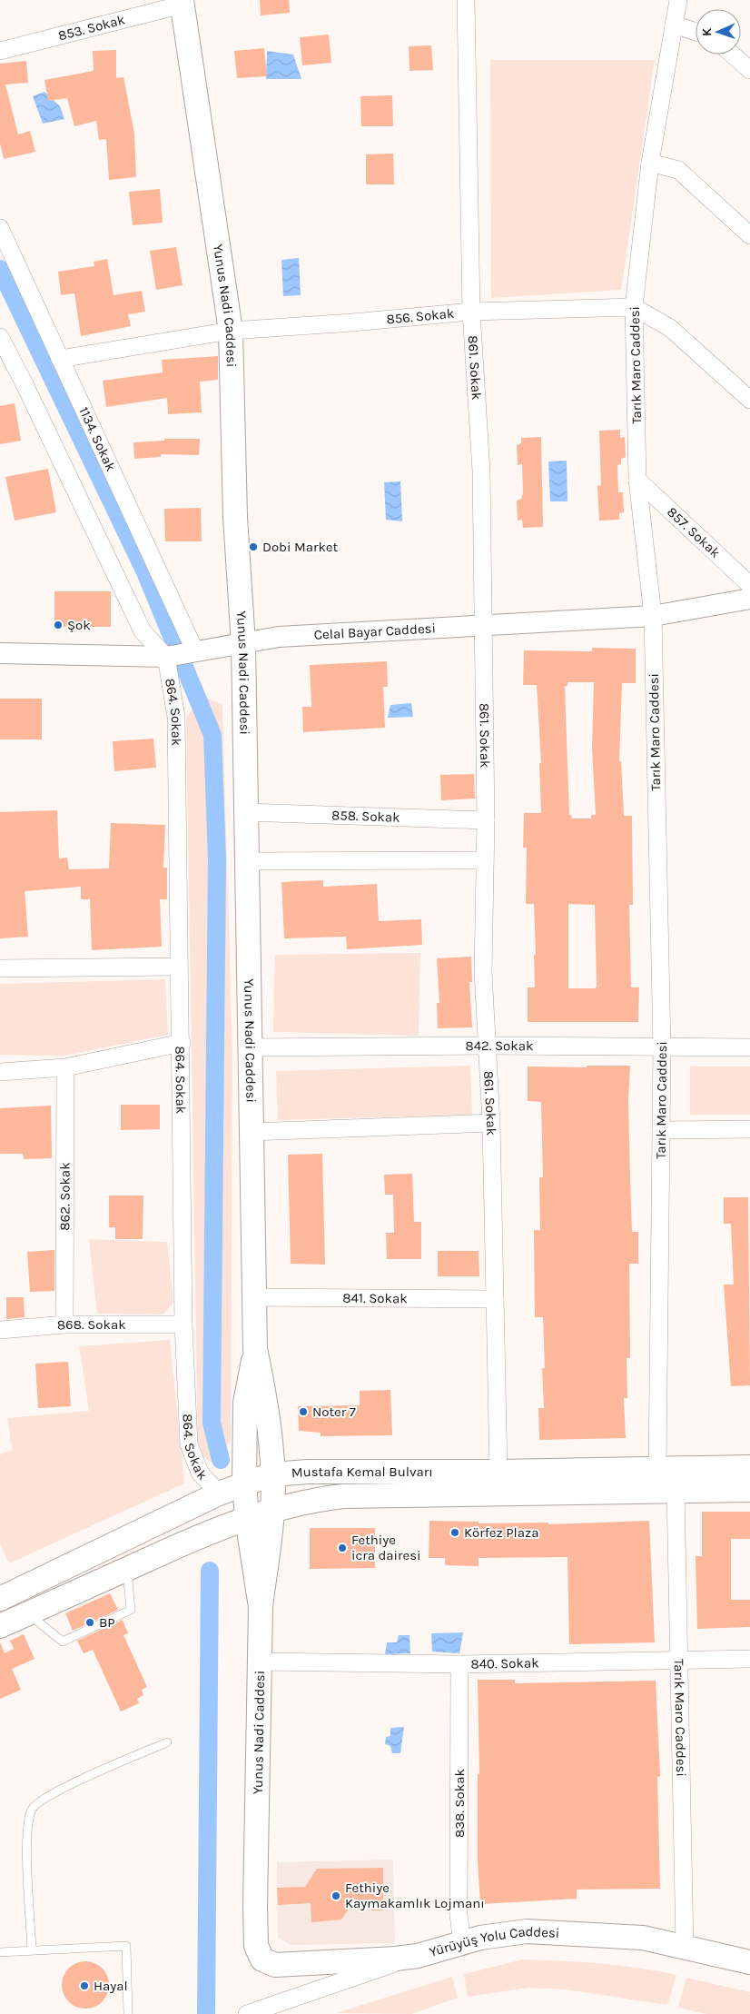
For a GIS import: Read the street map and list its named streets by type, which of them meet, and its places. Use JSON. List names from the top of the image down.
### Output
{
  "streets": {
    "main road": ["Yunus Nadi Caddesi", "Mustafa Kemal Bulvarı", "Yürüyüş Yolu Caddesi"],
    "street": [
      "853. Sokak",
      "856. Sokak",
      "Tarık Maro Caddesi",
      "861. Sokak",
      "1134. Sokak",
      "857. Sokak",
      "Celal Bayar Caddesi",
      "864. Sokak",
      "858. Sokak",
      "842. Sokak",
      "862. Sokak",
      "841. Sokak",
      "868. Sokak",
      "840. Sokak",
      "838. Sokak"
    ]
  },
  "crossings": [
    ["853. Sokak", "Yunus Nadi Caddesi"],
    ["Yunus Nadi Caddesi", "856. Sokak"],
    ["Yunus Nadi Caddesi", "Celal Bayar Caddesi"],
    ["Yunus Nadi Caddesi", "858. Sokak"],
    ["Yunus Nadi Caddesi", "842. Sokak"],
    ["Yunus Nadi Caddesi", "841. Sokak"],
    ["Yunus Nadi Caddesi", "Mustafa Kemal Bulvarı"],
    ["Yunus Nadi Caddesi", "840. Sokak"],
    ["Yunus Nadi Caddesi", "Yürüyüş Yolu Caddesi"],
    ["856. Sokak", "Tarık Maro Caddesi"],
    ["856. Sokak", "861. Sokak"],
    ["856. Sokak", "1134. Sokak"],
    ["Tarık Maro Caddesi", "857. Sokak"],
    ["Tarık Maro Caddesi", "Celal Bayar Caddesi"],
    ["Tarık Maro Caddesi", "842. Sokak"],
    ["Tarık Maro Caddesi", "Mustafa Kemal Bulvarı"],
    ["Tarık Maro Caddesi", "840. Sokak"],
    ["Tarık Maro Caddesi", "Yürüyüş Yolu Caddesi"],
    ["861. Sokak", "Celal Bayar Caddesi"],
    ["861. Sokak", "858. Sokak"],
    ["861. Sokak", "842. Sokak"],
    ["861. Sokak", "841. Sokak"],
    ["861. Sokak", "Mustafa Kemal Bulvarı"],
    ["1134. Sokak", "Celal Bayar Caddesi"],
    ["Celal Bayar Caddesi", "864. Sokak"],
    ["864. Sokak", "868. Sokak"],
    ["864. Sokak", "Mustafa Kemal Bulvarı"],
    ["862. Sokak", "868. Sokak"],
    ["840. Sokak", "838. Sokak"],
    ["838. Sokak", "Yürüyüş Yolu Caddesi"]
  ],
  "places": [
    "Dobi Market",
    "Şok",
    "Noter 7",
    "Körfez Plaza",
    "Fethiye icra dairesi",
    "BP",
    "Fethiye Kaymakamlık Lojmanı",
    "Hayal"
  ],
  "north": "left"
}
